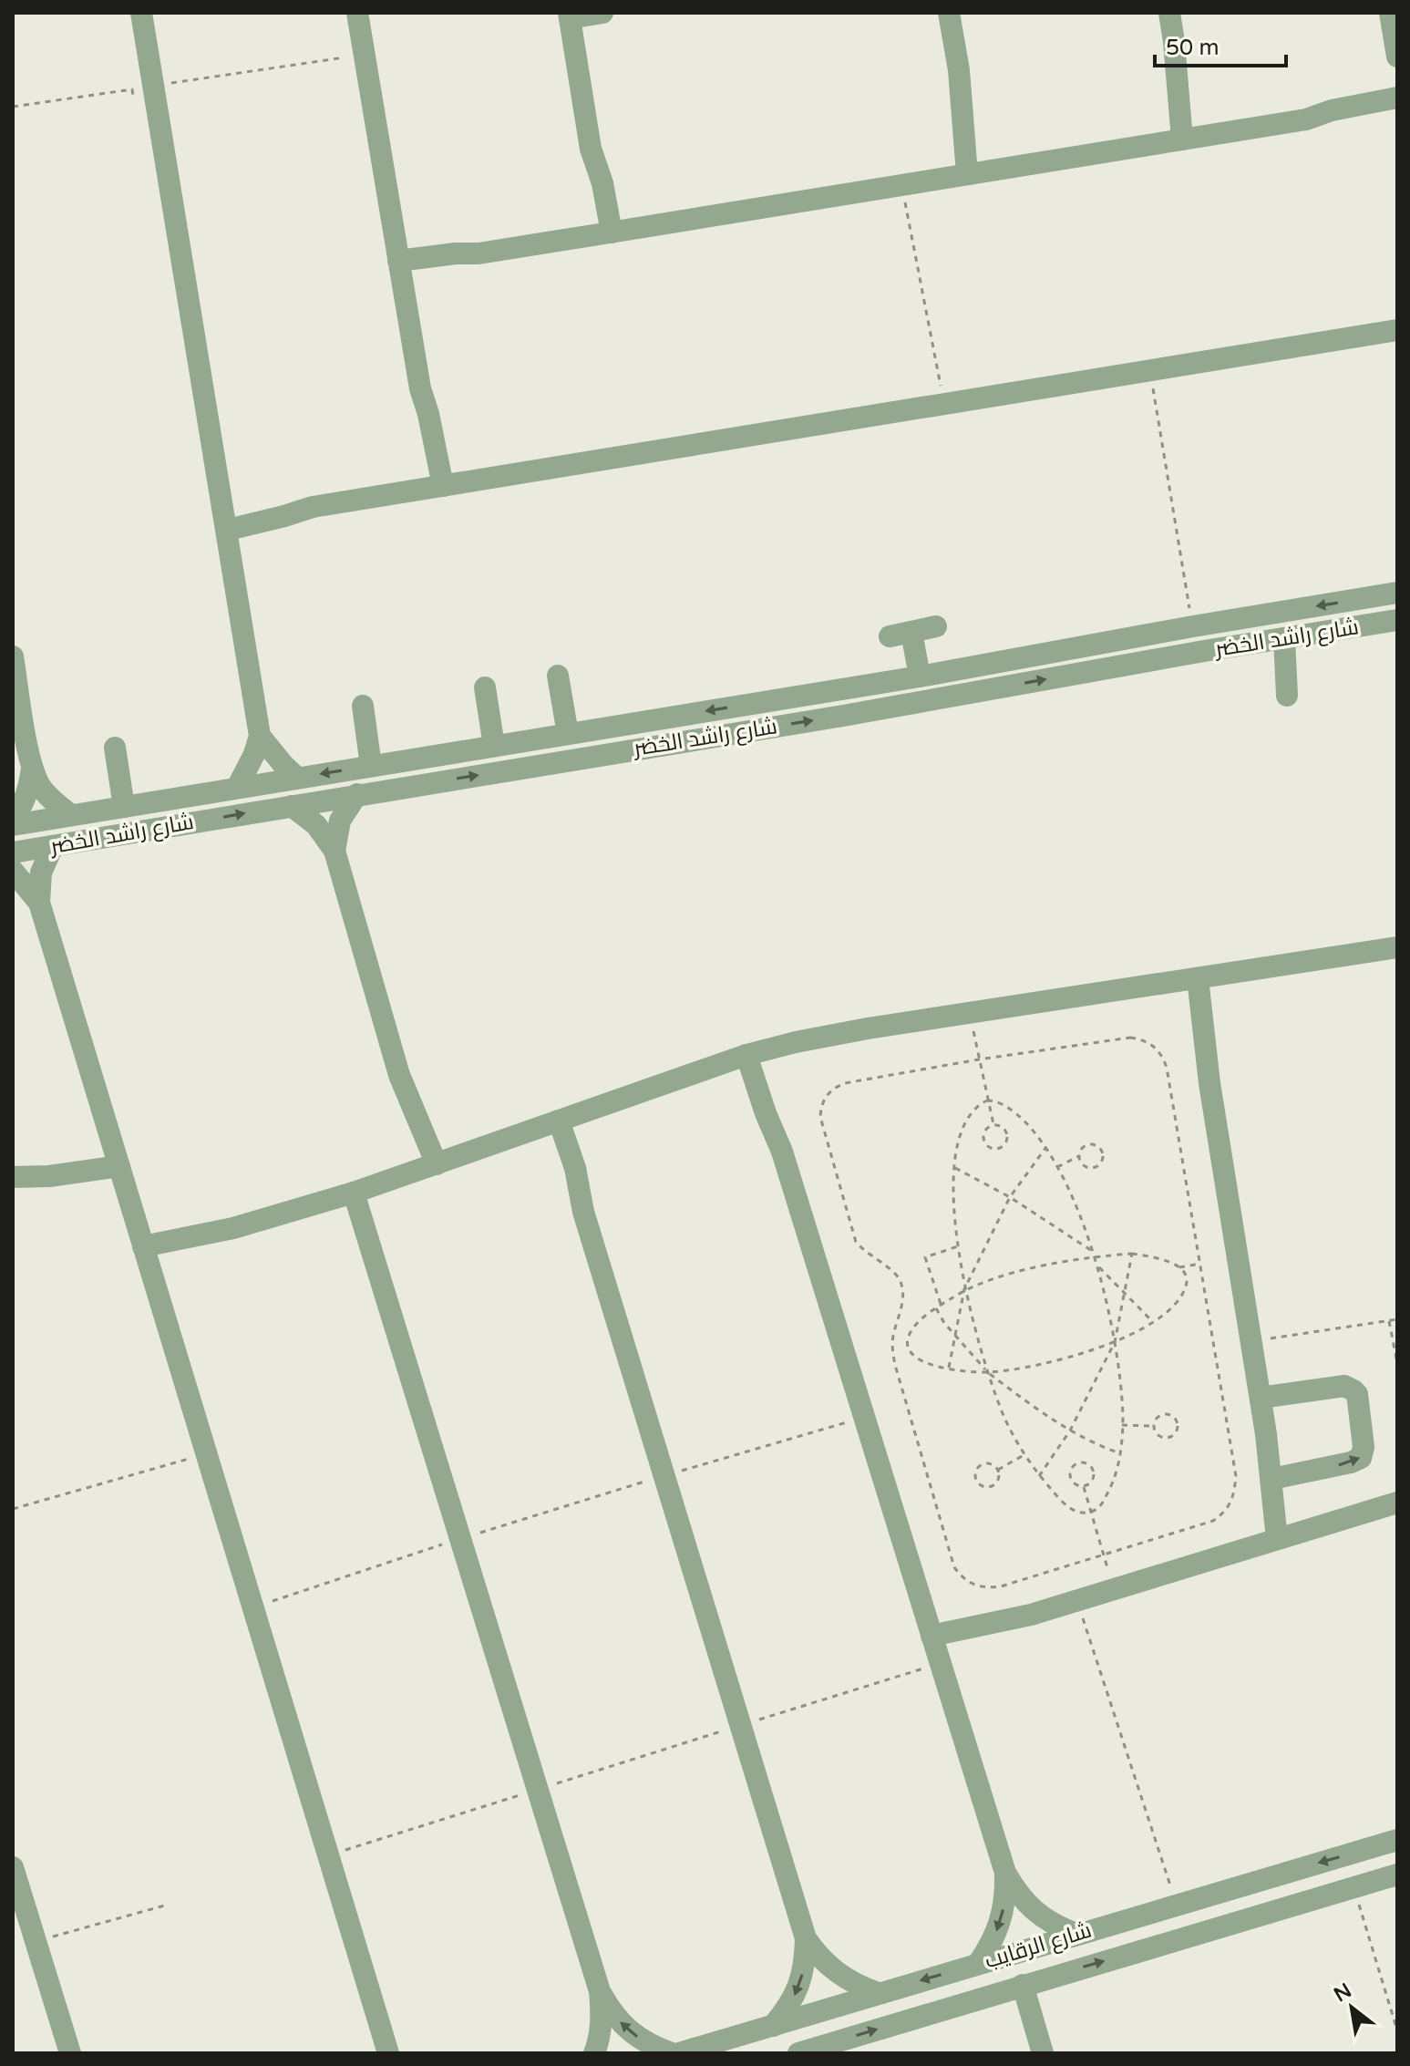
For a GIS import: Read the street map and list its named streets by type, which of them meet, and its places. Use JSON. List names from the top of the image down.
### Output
{
  "streets": {
    "street": ["شارع راشد الخضر", "شارع الرقايب"]
  },
  "scale_bar": "50 m",
  "north": "top left"
}
